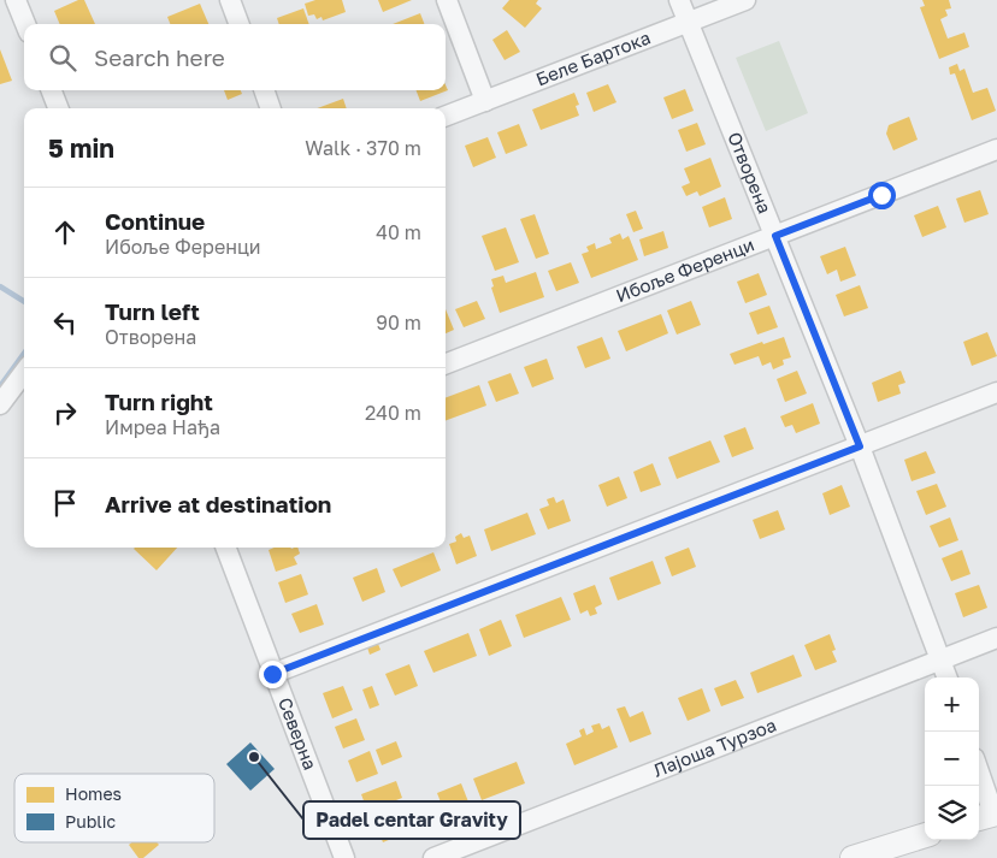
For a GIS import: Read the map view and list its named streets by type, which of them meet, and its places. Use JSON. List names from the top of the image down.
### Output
{
  "streets": {
    "street": [
      "Беле Бартока",
      "Отворена",
      "Ибоље Ференци",
      "Северна",
      "Лајоша Турзоа"
    ]
  },
  "crossings": [
    ["Беле Бартока", "Отворена"],
    ["Отворена", "Ибоље Ференци"],
    ["Отворена", "Лајоша Турзоа"]
  ],
  "places": ["Padel centar Gravity"],
  "legend": ["Homes", "Public"],
  "page": {
    "search": "Search here",
    "heading": ["5 min", "Walk · 370 m"],
    "list": [
      ["Continue", "Ибоље Ференци", "40 m"],
      ["Turn left", "Отворена", "90 m"],
      ["Turn right", "Имреа Нађа", "240 m"],
      "Arrive at destination"
    ],
    "map_buttons": ["+", "−"]
  }
}
